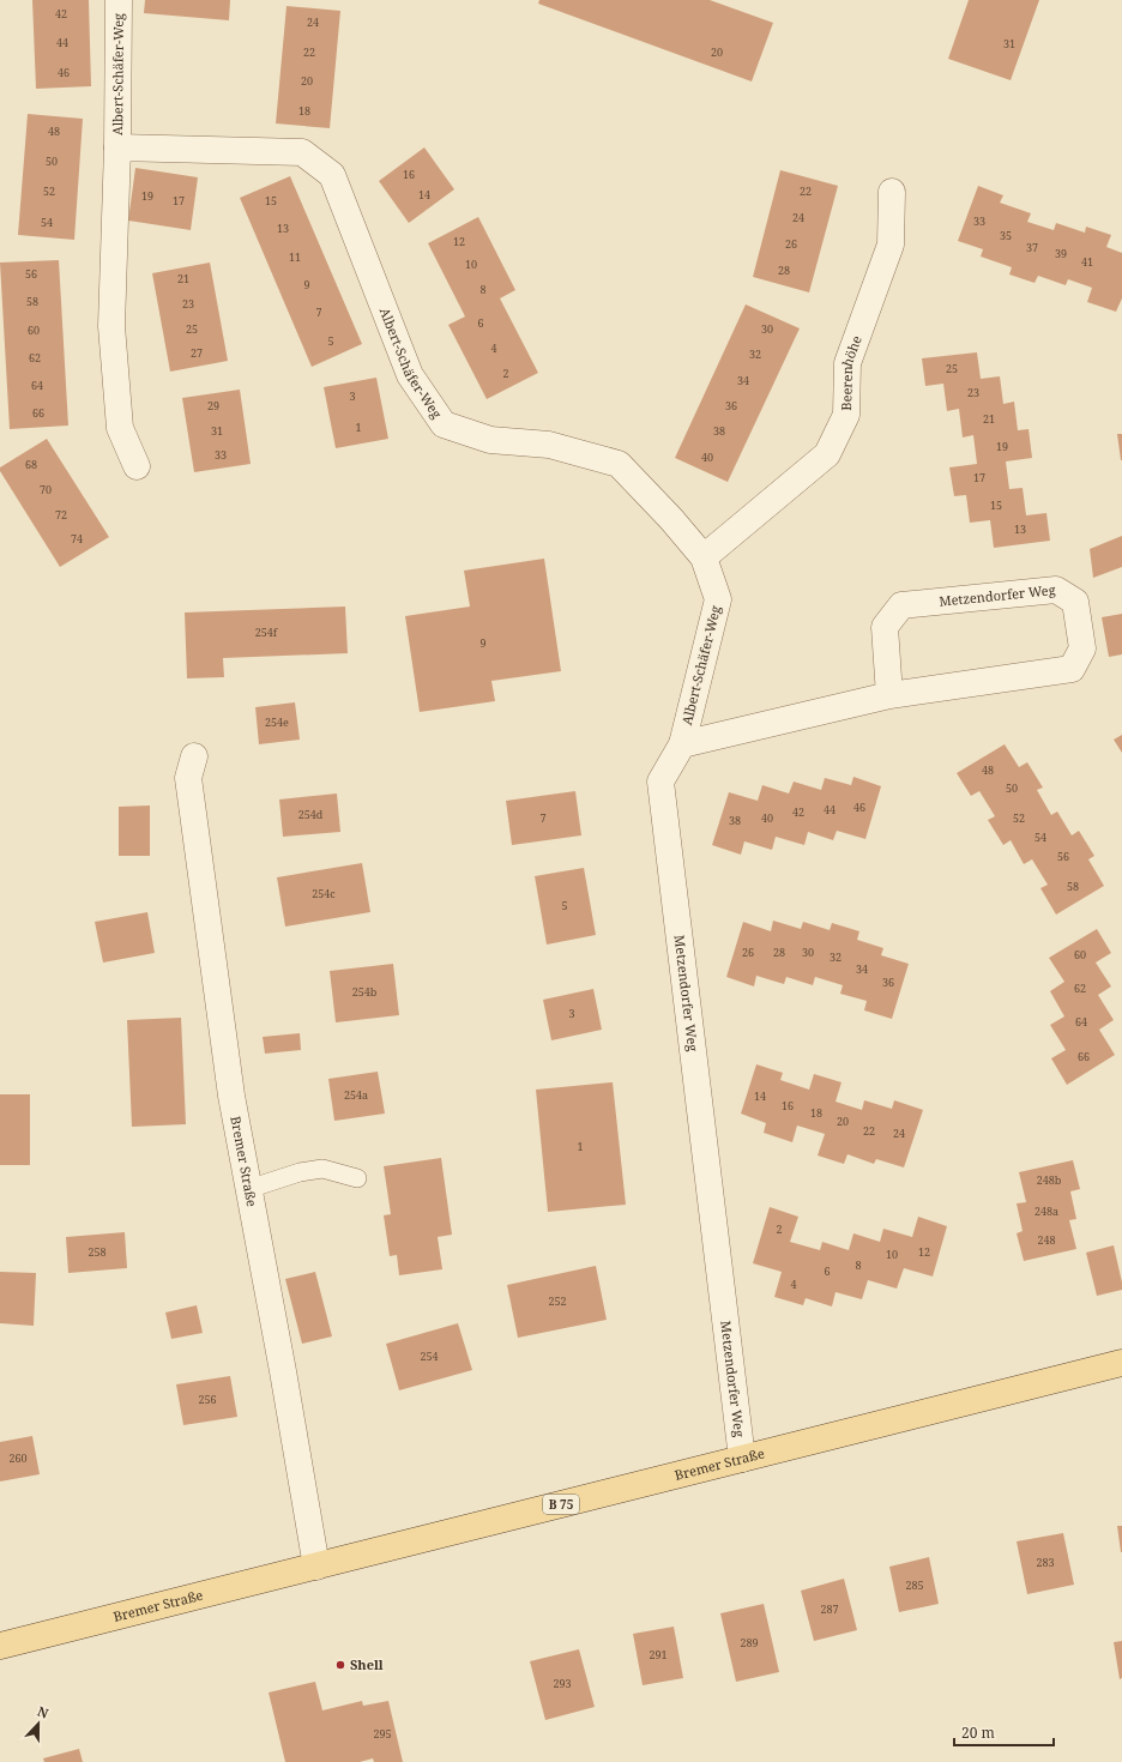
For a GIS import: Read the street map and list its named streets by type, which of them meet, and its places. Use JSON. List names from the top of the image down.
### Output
{
  "streets": {
    "main road": ["Bremer Straße", "B 75"],
    "street": ["Albert-Schäfer-Weg", "Beerenhöhe", "Metzendorfer Weg"]
  },
  "crossings": [
    ["Albert-Schäfer-Weg", "Beerenhöhe"],
    ["Albert-Schäfer-Weg", "Metzendorfer Weg"],
    ["Metzendorfer Weg", "Bremer Straße"]
  ],
  "places": ["Shell"],
  "house_numbers": [
    "42",
    "24",
    "44",
    "31",
    "22",
    "20",
    "46",
    "20",
    "18",
    "48",
    "50",
    "16",
    "52",
    "22",
    "14",
    "19",
    "17",
    "15",
    "24",
    "33",
    "54",
    "13",
    "35",
    "12",
    "26",
    "37",
    "39",
    "11",
    "41",
    "10",
    "28",
    "56",
    "21",
    "9",
    "8",
    "58",
    "23",
    "7",
    "6",
    "25",
    "30",
    "60",
    "5",
    "4",
    "27",
    "32",
    "62",
    "25",
    "2",
    "34",
    "64",
    "23",
    "3",
    "29",
    "36",
    "66",
    "21",
    "1",
    "31",
    "38",
    "19",
    "33",
    "40",
    "68",
    "17",
    "70",
    "15",
    "72",
    "13",
    "74",
    "254f",
    "9",
    "254e",
    "48",
    "50",
    "46",
    "44",
    "42",
    "254d",
    "7",
    "40",
    "52",
    "38",
    "54",
    "56",
    "58",
    "254c",
    "5",
    "26",
    "28",
    "30",
    "60",
    "32",
    "34",
    "36",
    "62",
    "254b",
    "3",
    "64",
    "66",
    "254a",
    "14",
    "16",
    "18",
    "20",
    "22",
    "24",
    "1",
    "248b",
    "248a",
    "2",
    "248",
    "258",
    "12",
    "10",
    "8",
    "6",
    "4",
    "252",
    "254",
    "256",
    "260",
    "283",
    "285",
    "287",
    "289",
    "291",
    "293",
    "295"
  ],
  "scale_bar": "20 m",
  "north": "top"
}
